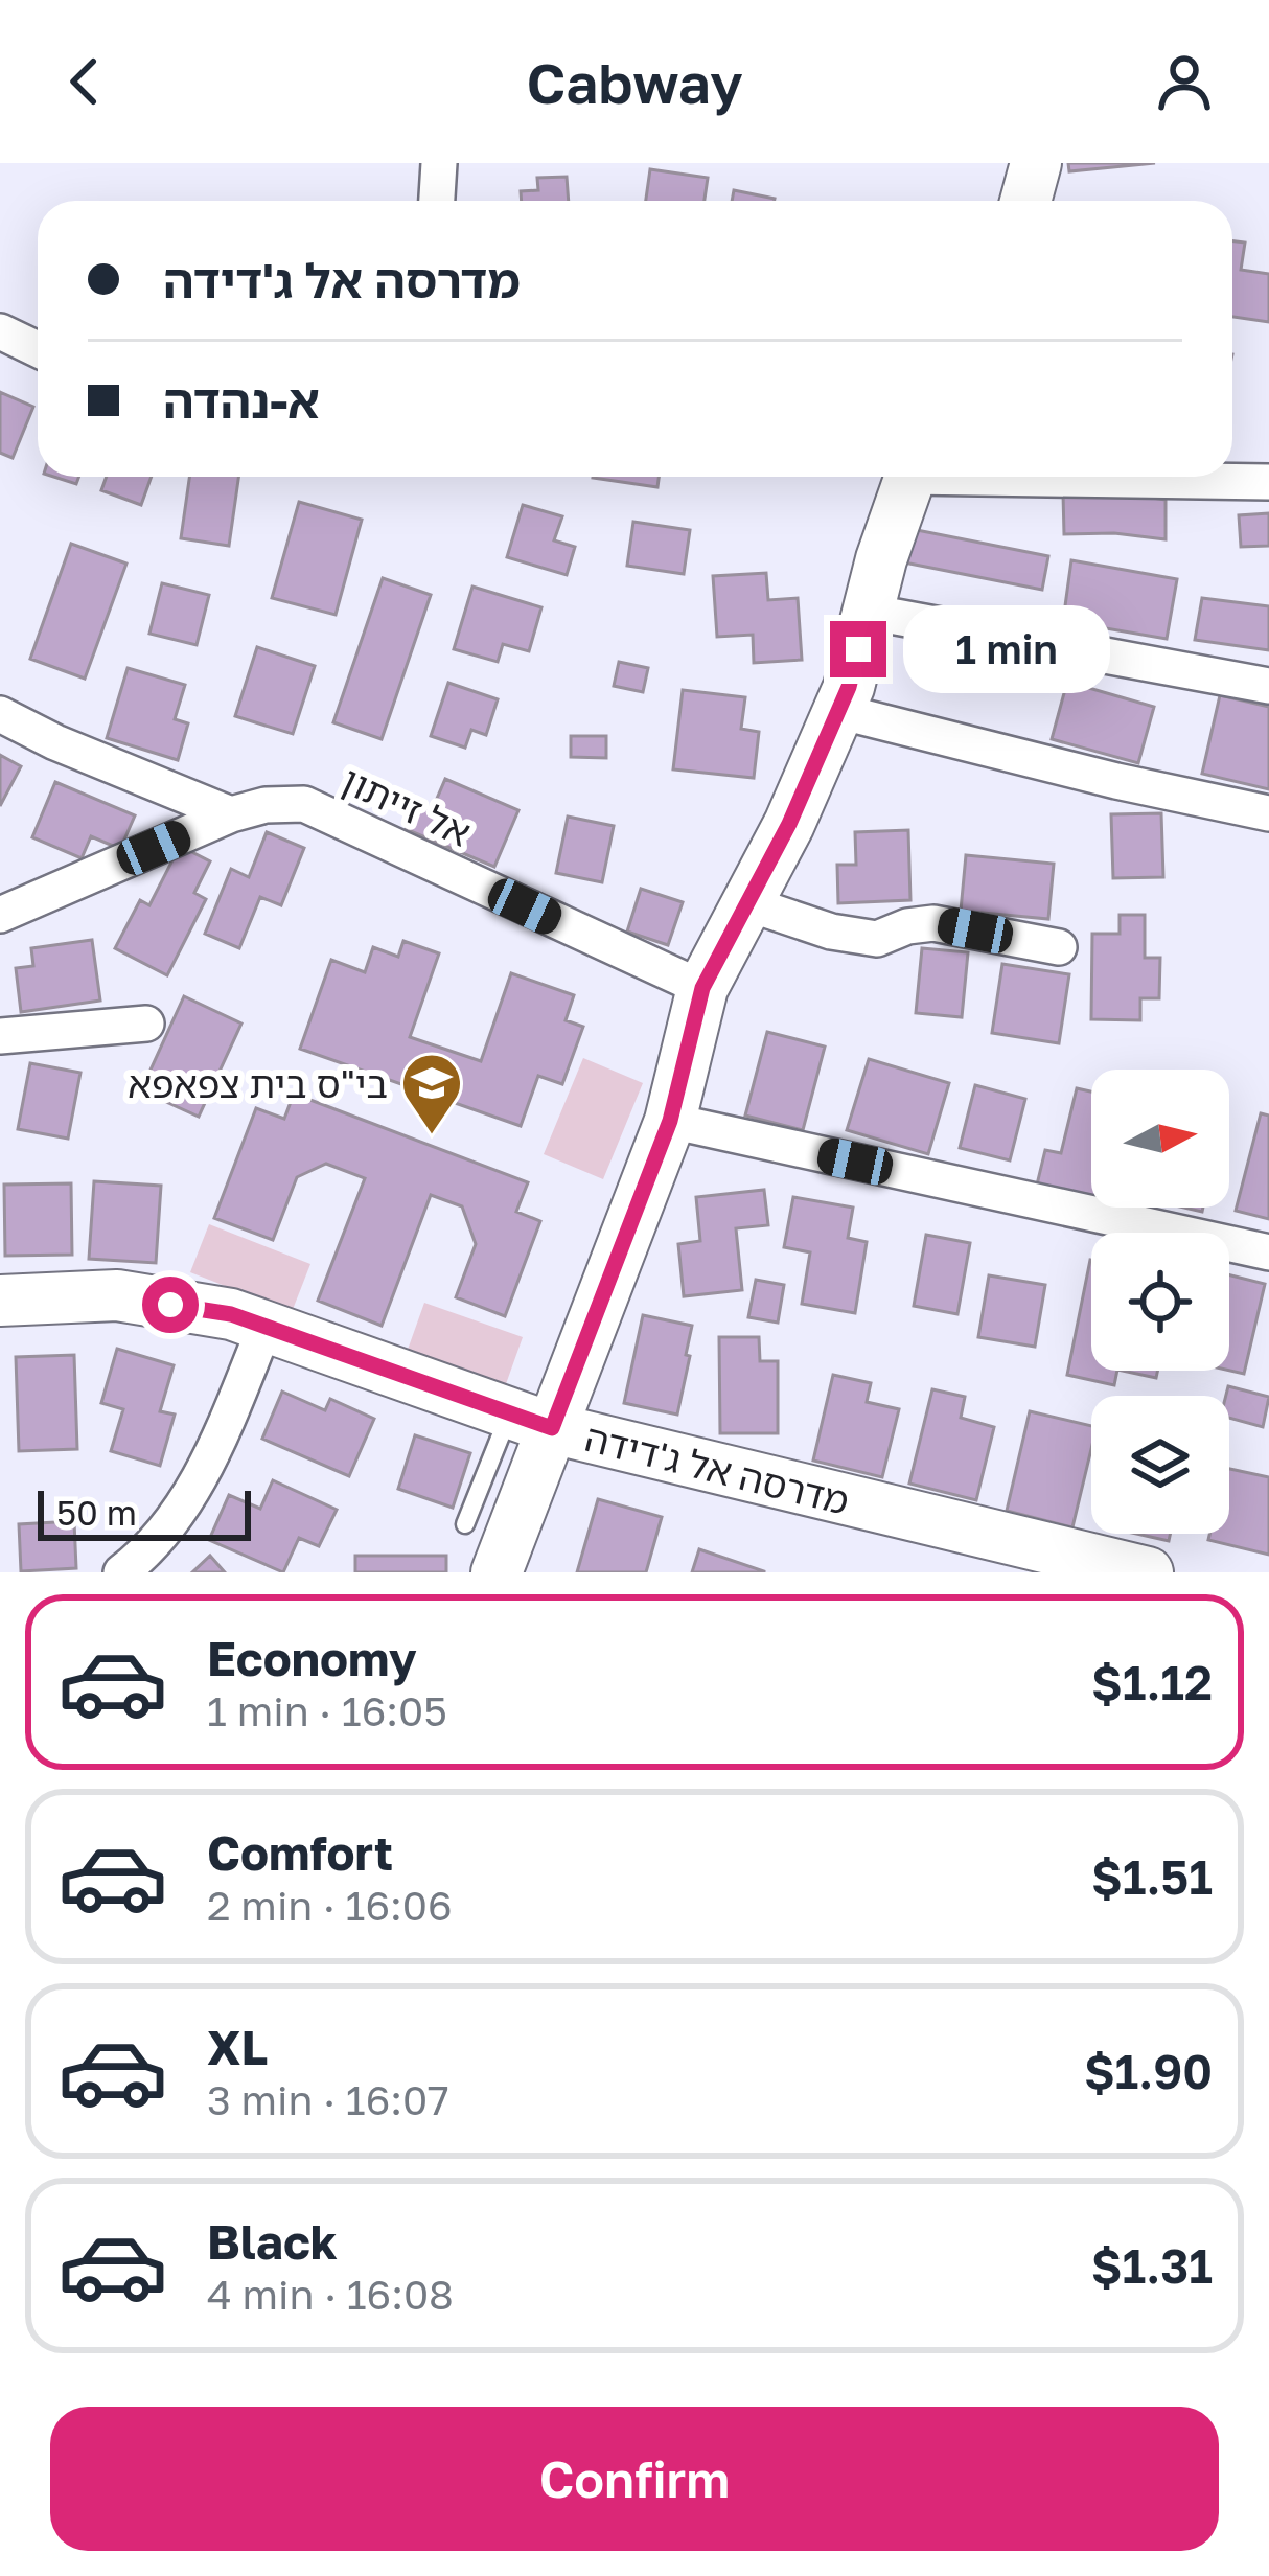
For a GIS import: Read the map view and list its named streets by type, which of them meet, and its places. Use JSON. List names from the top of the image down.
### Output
{
  "streets": {
    "street": ["אל זייתון", "מדרסה אל ג'דידה"]
  },
  "places": {
    "school or university": ["בי\"ס בית צפאפא"]
  },
  "scale_bar": "50 m",
  "north": "right",
  "page": {
    "header": "Cabway",
    "banner": ["מדרסה אל ג'דידה", "א-נהדה"],
    "bubble": "1 min",
    "scale": "50 m",
    "list": [
      {
        "name": "Economy",
        "note": "1 min · 16:05",
        "value": "$1.12"
      },
      {
        "name": "Comfort",
        "note": "2 min · 16:06",
        "value": "$1.51"
      },
      {
        "name": "XL",
        "note": "3 min · 16:07",
        "value": "$1.90"
      },
      {
        "name": "Black",
        "note": "4 min · 16:08",
        "value": "$1.31"
      }
    ],
    "buttons": "Confirm"
  }
}
